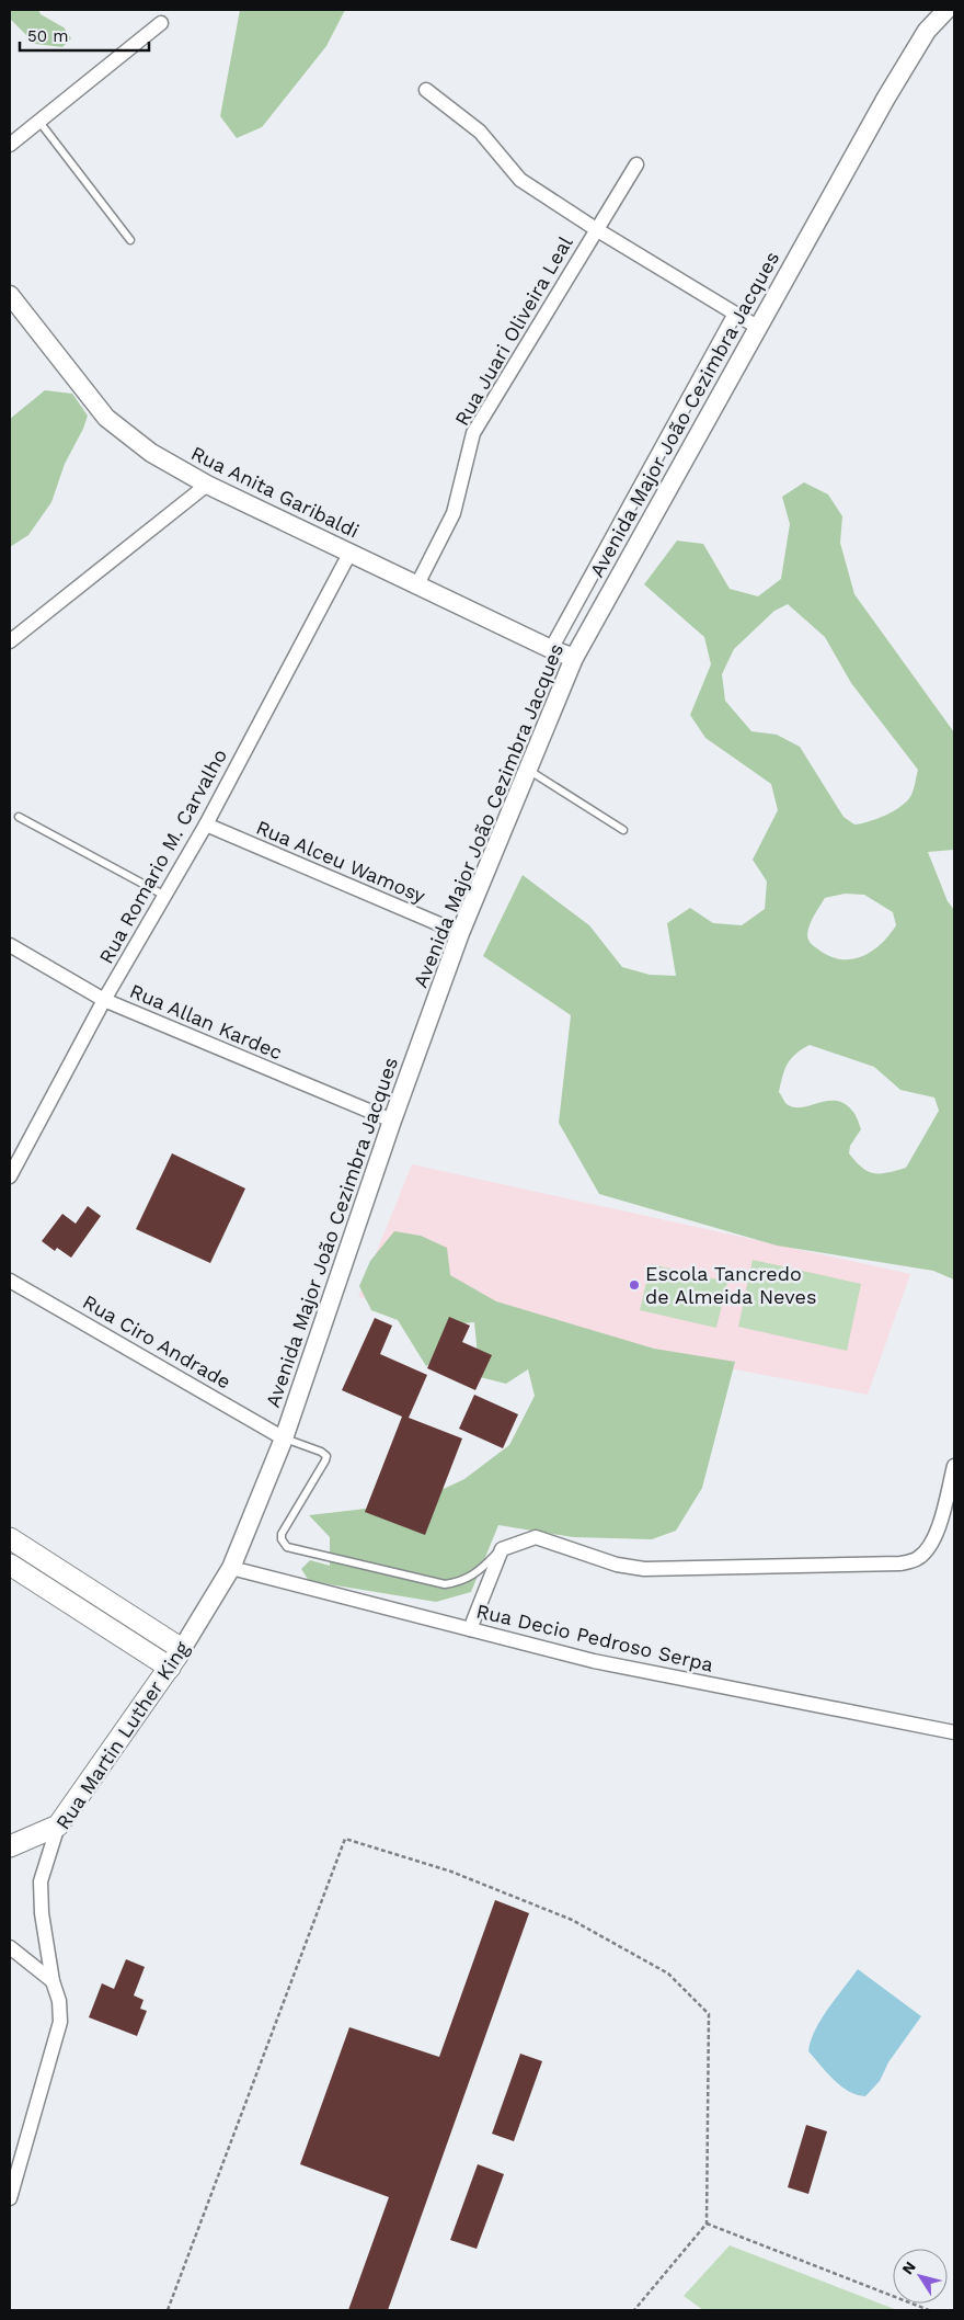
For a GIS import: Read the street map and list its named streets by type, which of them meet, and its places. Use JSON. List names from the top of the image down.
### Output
{
  "streets": {
    "main road": ["Rua Martin Luther King"],
    "street": [
      "Rua Juari Oliveira Leal",
      "Avenida Major João Cezimbra Jacques",
      "Rua Anita Garibaldi",
      "Rua Romario M. Carvalho",
      "Rua Alceu Wamosy",
      "Rua Allan Kardec",
      "Rua Ciro Andrade",
      "Rua Decio Pedroso Serpa"
    ]
  },
  "crossings": [
    ["Rua Juari Oliveira Leal", "Rua Anita Garibaldi"],
    ["Avenida Major João Cezimbra Jacques", "Rua Anita Garibaldi"],
    ["Avenida Major João Cezimbra Jacques", "Rua Alceu Wamosy"],
    ["Avenida Major João Cezimbra Jacques", "Rua Allan Kardec"],
    ["Avenida Major João Cezimbra Jacques", "Rua Ciro Andrade"],
    ["Avenida Major João Cezimbra Jacques", "Rua Decio Pedroso Serpa"],
    ["Avenida Major João Cezimbra Jacques", "Rua Martin Luther King"],
    ["Rua Anita Garibaldi", "Rua Romario M. Carvalho"],
    ["Rua Romario M. Carvalho", "Rua Alceu Wamosy"],
    ["Rua Romario M. Carvalho", "Rua Allan Kardec"],
    ["Rua Decio Pedroso Serpa", "Rua Martin Luther King"]
  ],
  "places": ["Escola Tancredo de Almeida Neves"],
  "scale_bar": "50 m",
  "north": "top left"
}
